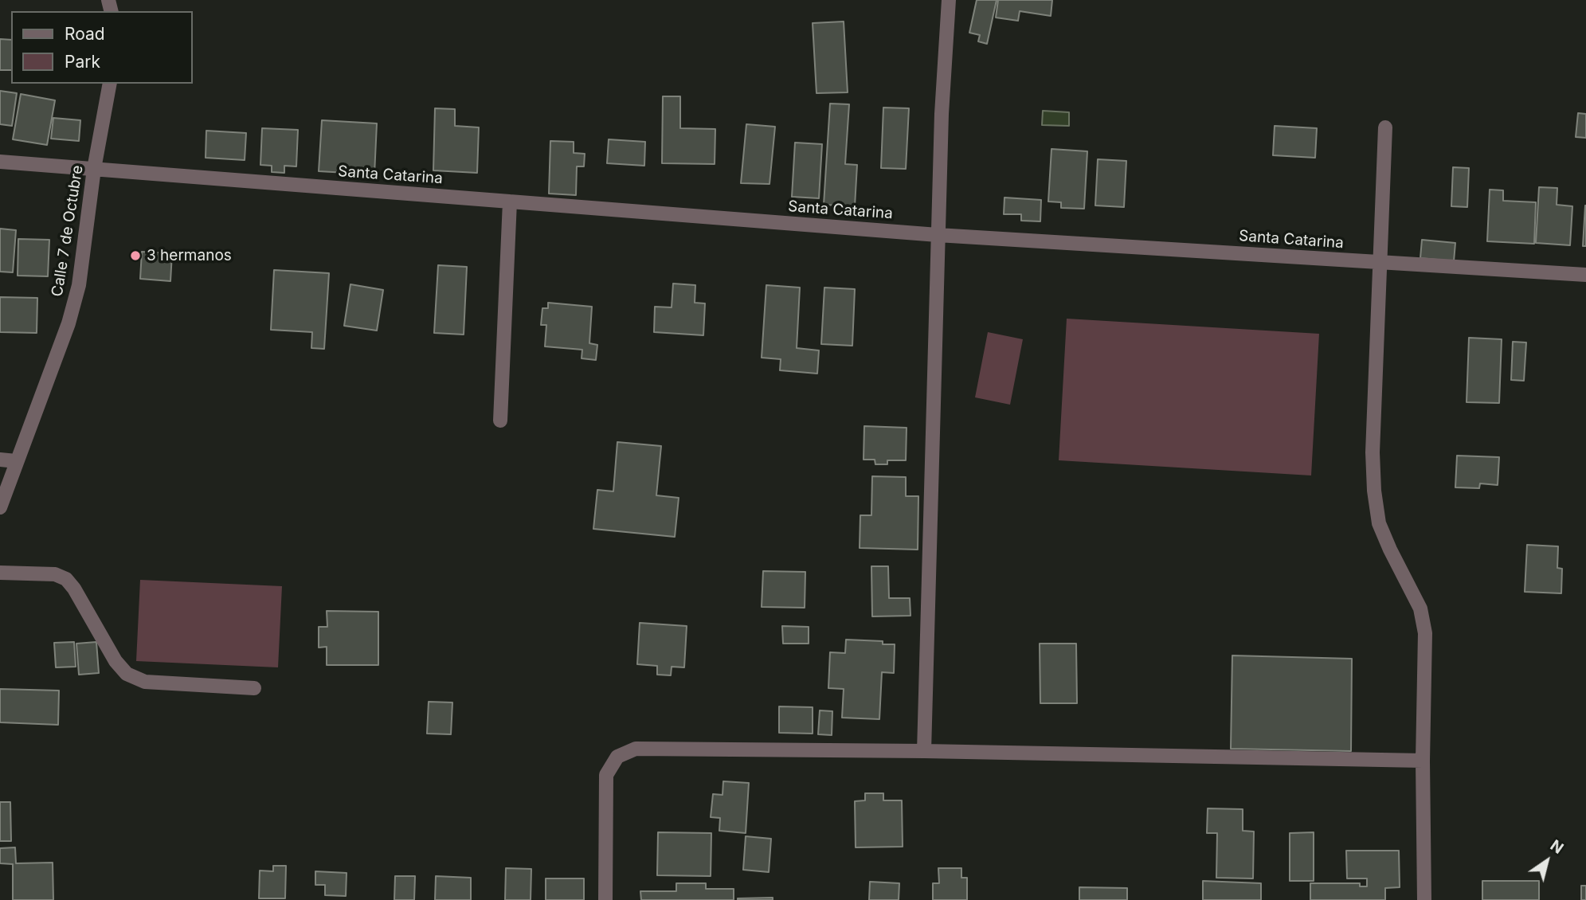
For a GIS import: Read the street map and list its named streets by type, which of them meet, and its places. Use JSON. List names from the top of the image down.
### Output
{
  "streets": {
    "street": ["Santa Catarina", "Calle 7 de Octubre"]
  },
  "crossings": [
    ["Santa Catarina", "Calle 7 de Octubre"]
  ],
  "places": ["3 hermanos"],
  "legend": ["Road", "Park"],
  "north": "top right"
}
